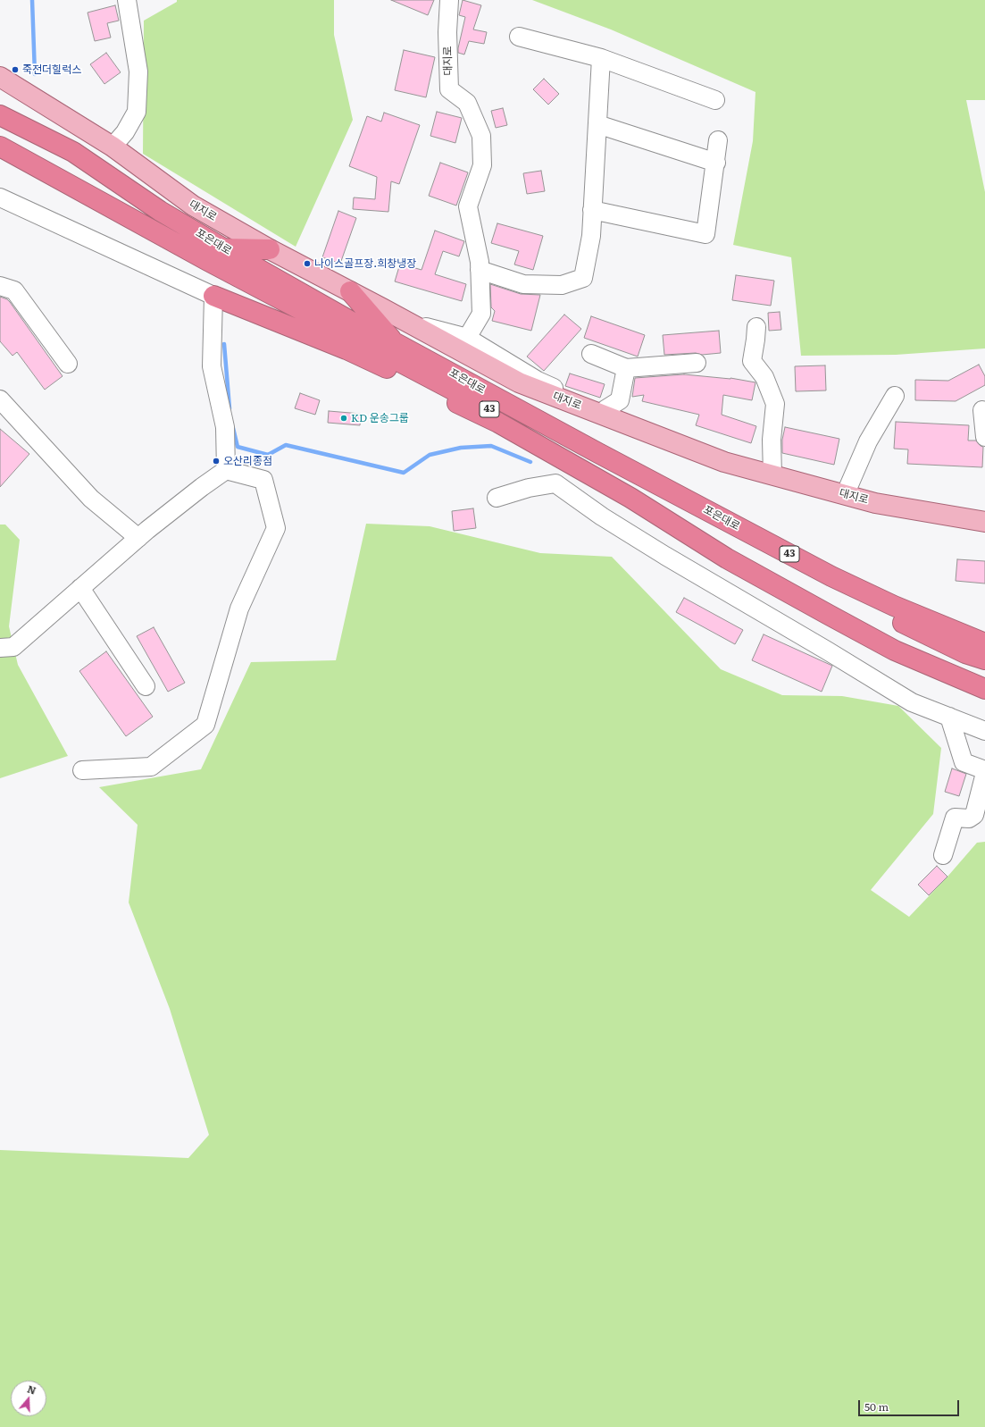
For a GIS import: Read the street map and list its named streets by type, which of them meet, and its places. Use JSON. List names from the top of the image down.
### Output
{
  "streets": {
    "highway": ["포은대로", "43"],
    "main road": ["대지로"]
  },
  "places": [
    "죽전더힐럭스",
    "나이스골프장.희창냉장",
    "KD 운송그룹",
    "오산리종점"
  ],
  "scale_bar": "50 m",
  "north": "top"
}
